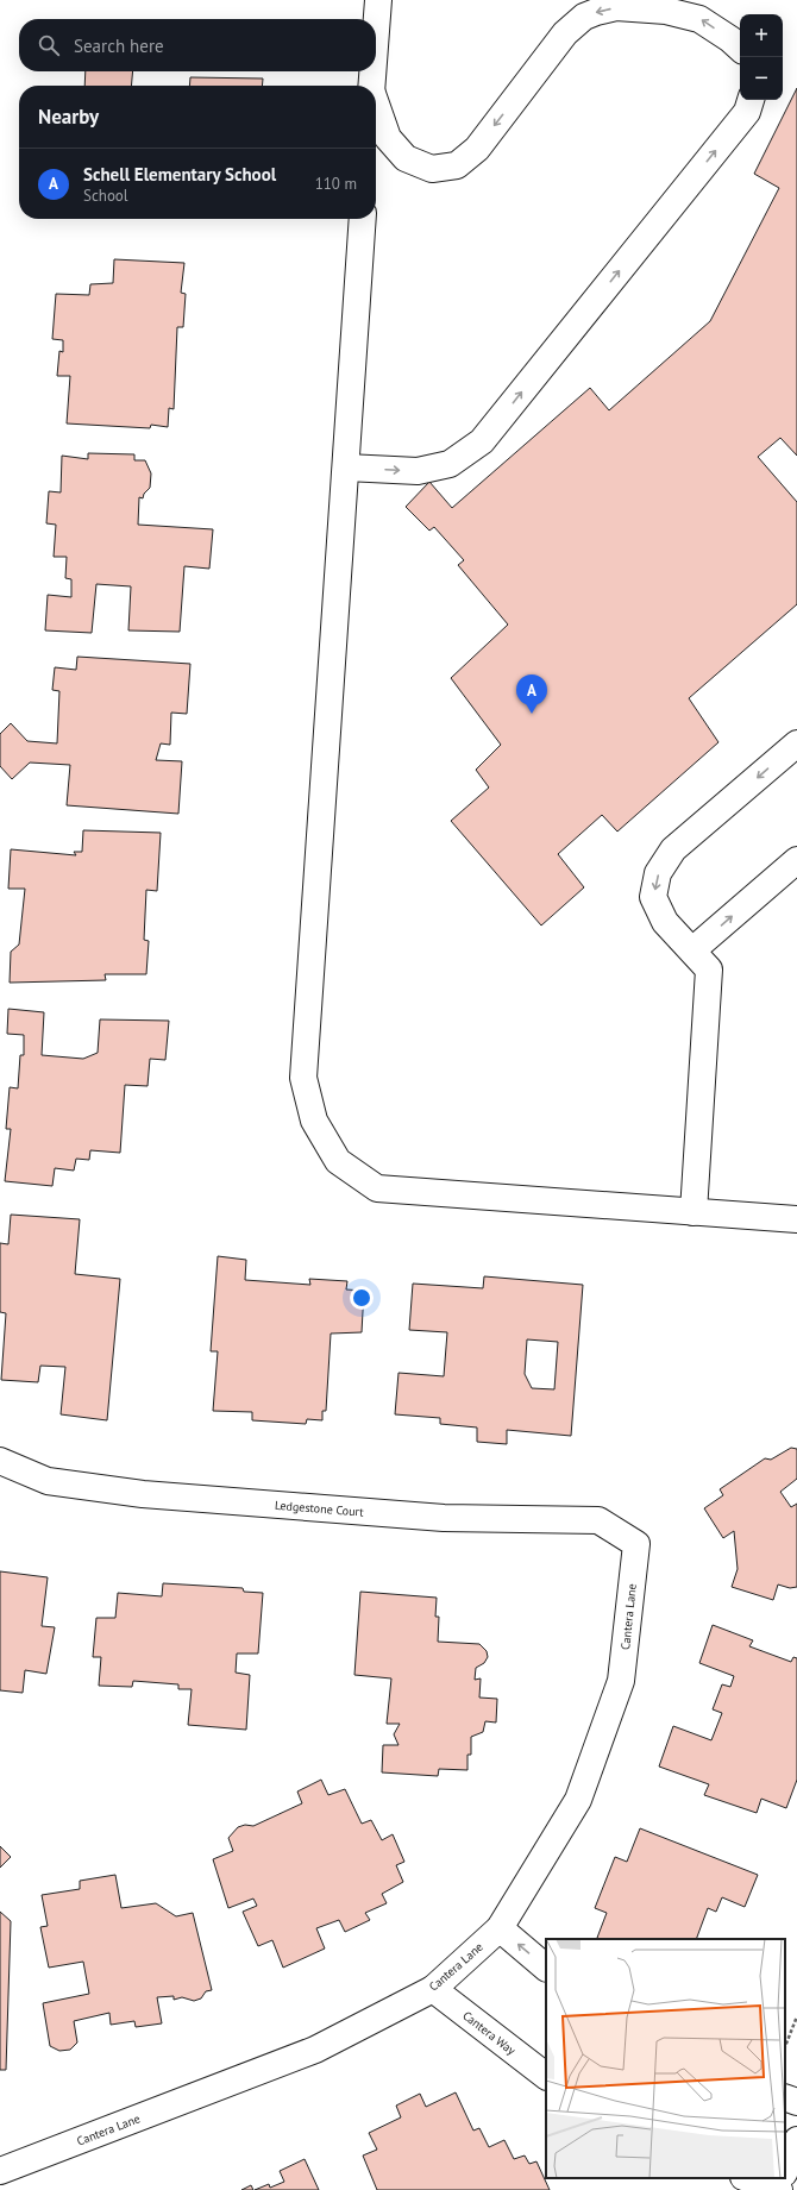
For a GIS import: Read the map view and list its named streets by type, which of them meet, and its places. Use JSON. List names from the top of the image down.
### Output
{
  "streets": {
    "street": ["Ledgestone Court", "Cantera Lane", "Cantera Way"]
  },
  "crossings": [
    ["Ledgestone Court", "Cantera Lane"],
    ["Cantera Lane", "Cantera Way"]
  ],
  "page": {
    "map_buttons": ["+", "−"],
    "search": "Search here",
    "heading": "Nearby",
    "list": [
      {
        "mark": "A",
        "name": "Schell Elementary School",
        "note": "School",
        "value": "110 m"
      }
    ],
    "pins": "A"
  }
}
